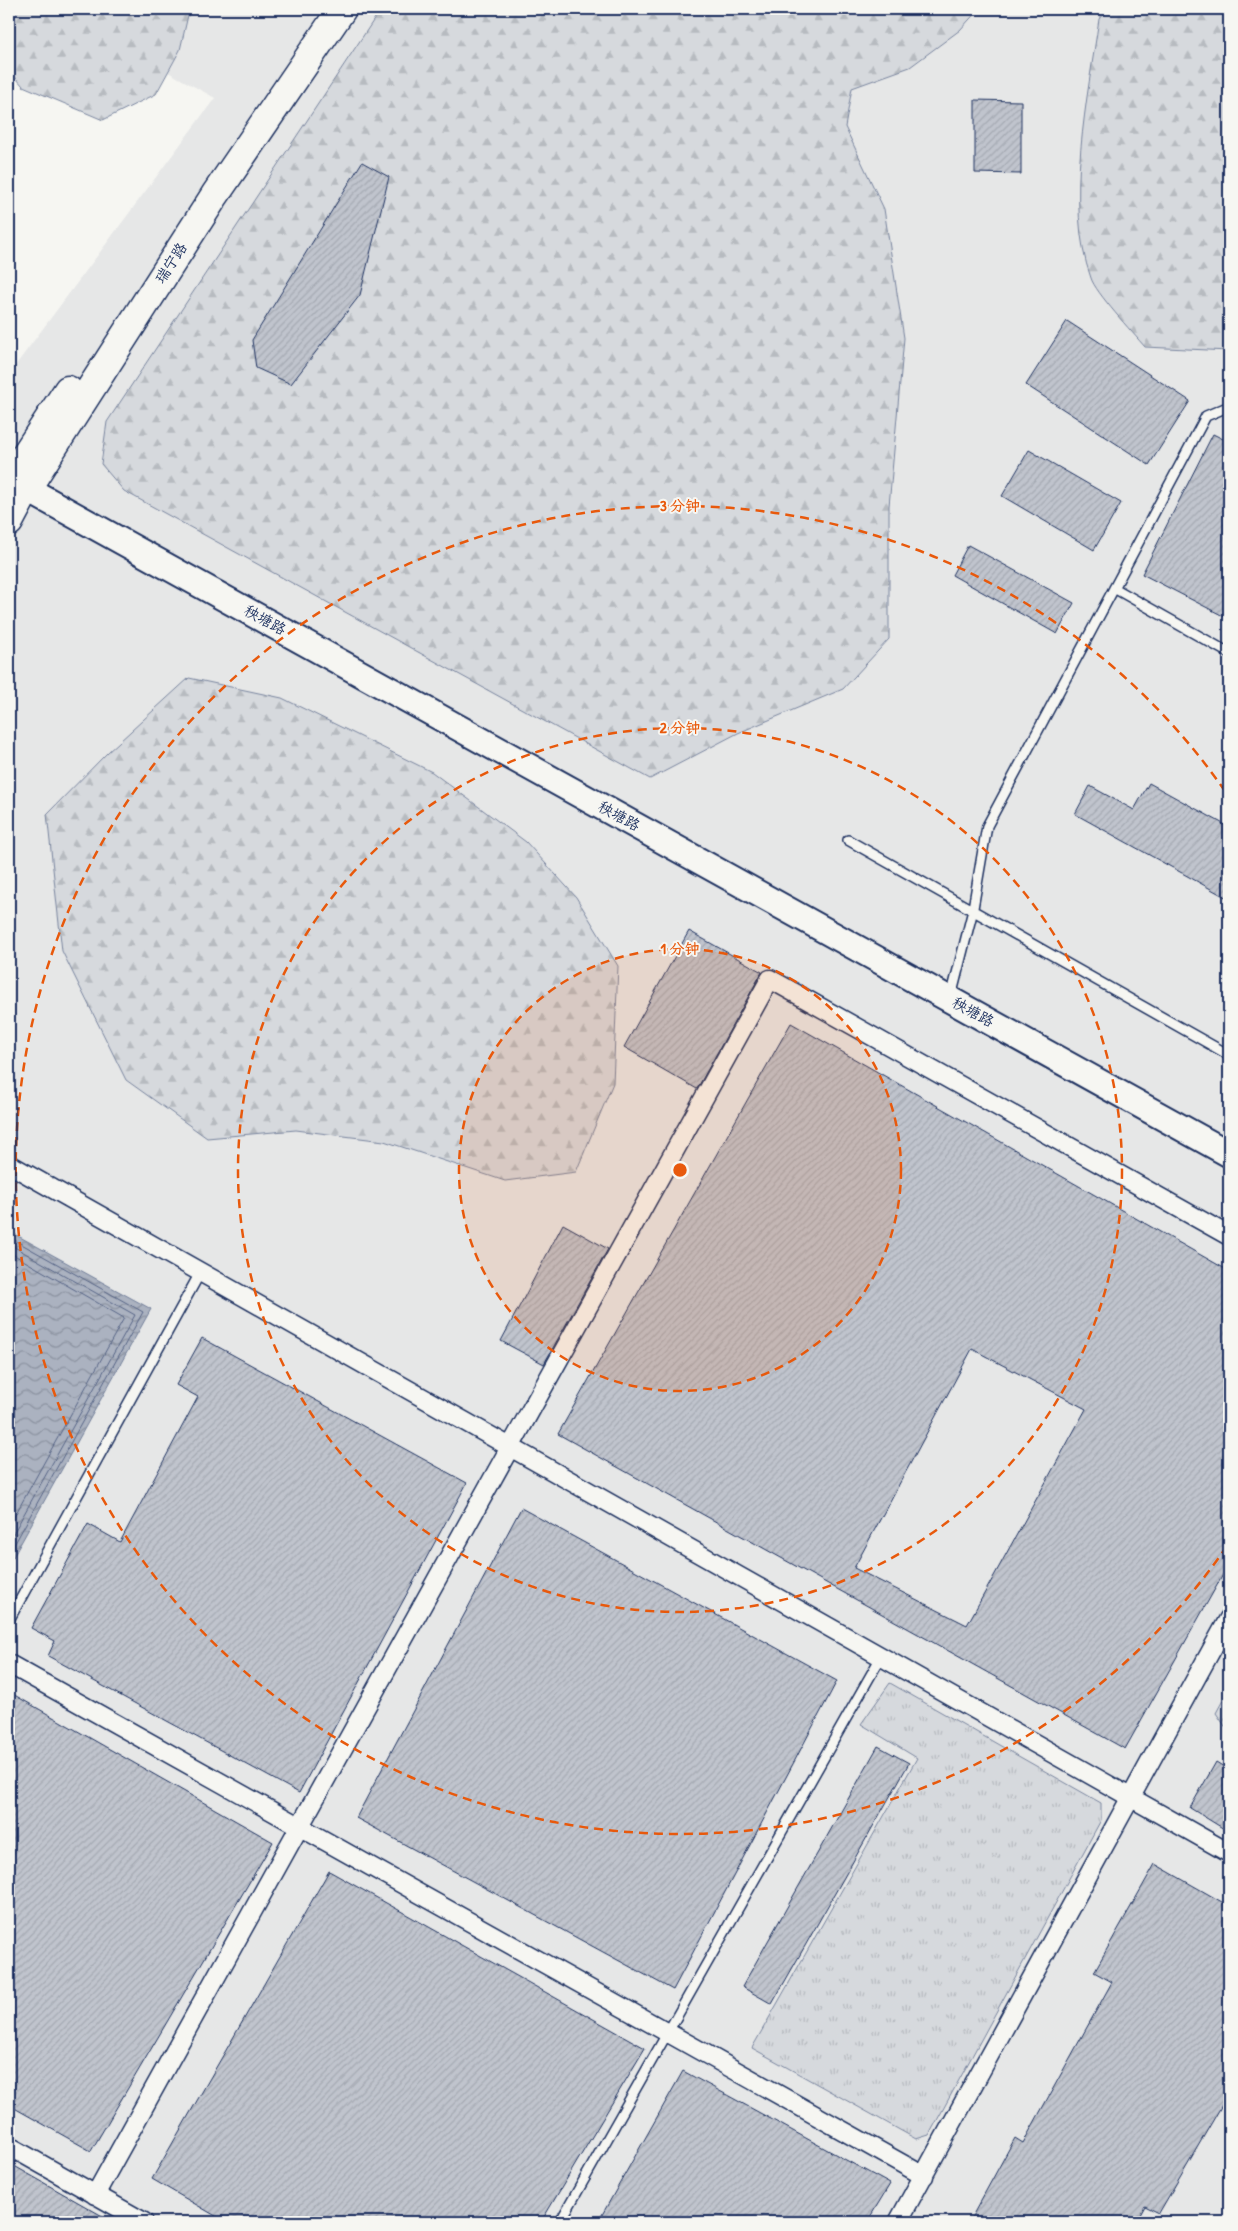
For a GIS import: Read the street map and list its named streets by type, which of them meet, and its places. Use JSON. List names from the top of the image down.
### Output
{
  "streets": {
    "main road": ["瑞宁路", "秧塘路"]
  },
  "crossings": [
    ["瑞宁路", "秧塘路"]
  ],
  "rings": ["3 分钟", "2 分钟", "1 分钟"]
}
